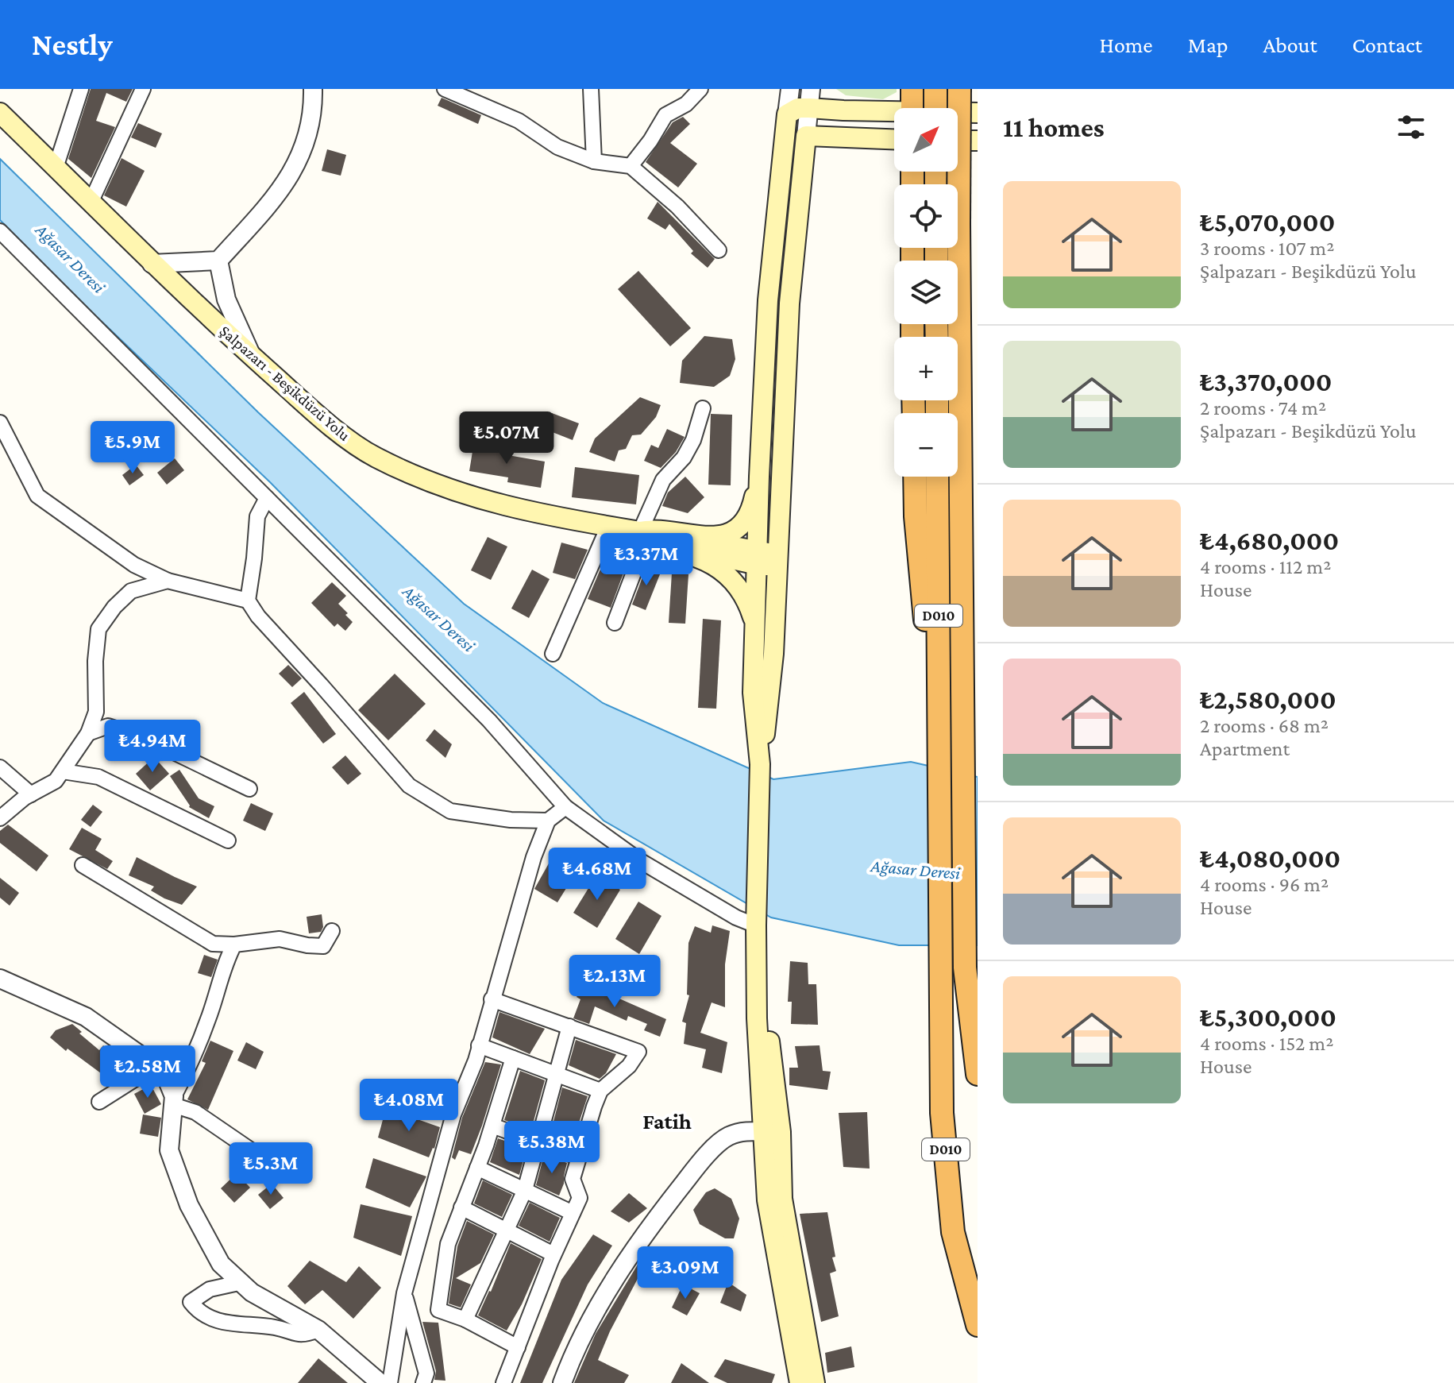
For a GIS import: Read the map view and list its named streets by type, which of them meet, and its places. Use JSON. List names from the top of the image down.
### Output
{
  "streets": {
    "highway": ["D010"],
    "main road": ["Şalpazarı - Beşikdüzü Yolu"]
  },
  "districts": ["Fatih"],
  "water": ["Ağasar Deresi"],
  "north": "top right",
  "page": {
    "header": "Nestly",
    "nav": [
      "Home",
      "Map",
      "About",
      "Contact"
    ],
    "heading": "11 homes",
    "map_buttons": ["+", "−"],
    "list": [
      {
        "name": "₺5,070,000",
        "note": "3 rooms · 107 m² · Şalpazarı - Beşikdüzü Yolu"
      },
      {
        "name": "₺3,370,000",
        "note": "2 rooms · 74 m² · Şalpazarı - Beşikdüzü Yolu"
      },
      {
        "name": "₺4,680,000",
        "note": "4 rooms · 112 m² · House"
      },
      {
        "name": "₺2,580,000",
        "note": "2 rooms · 68 m² · Apartment"
      },
      {
        "name": "₺4,080,000",
        "note": "4 rooms · 96 m² · House"
      },
      {
        "name": "₺5,300,000",
        "note": "4 rooms · 152 m² · House"
      }
    ],
    "price": [
      "₺5.07M",
      "₺5.9M",
      "₺3.37M",
      "₺4.94M",
      "₺4.68M",
      "₺2.13M",
      "₺2.58M",
      "₺4.08M",
      "₺5.38M",
      "₺5.3M",
      "₺3.09M"
    ]
  }
}
